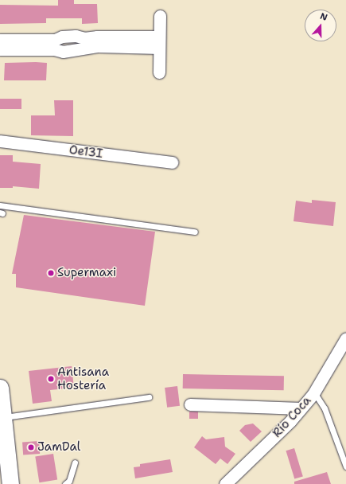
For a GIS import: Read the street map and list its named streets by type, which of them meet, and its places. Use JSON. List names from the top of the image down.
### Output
{
  "streets": {
    "street": ["Oe13I", "Río Coca"]
  },
  "places": ["Supermaxi", "Antisana Hostería", "JamDal"],
  "north": "top"
}
